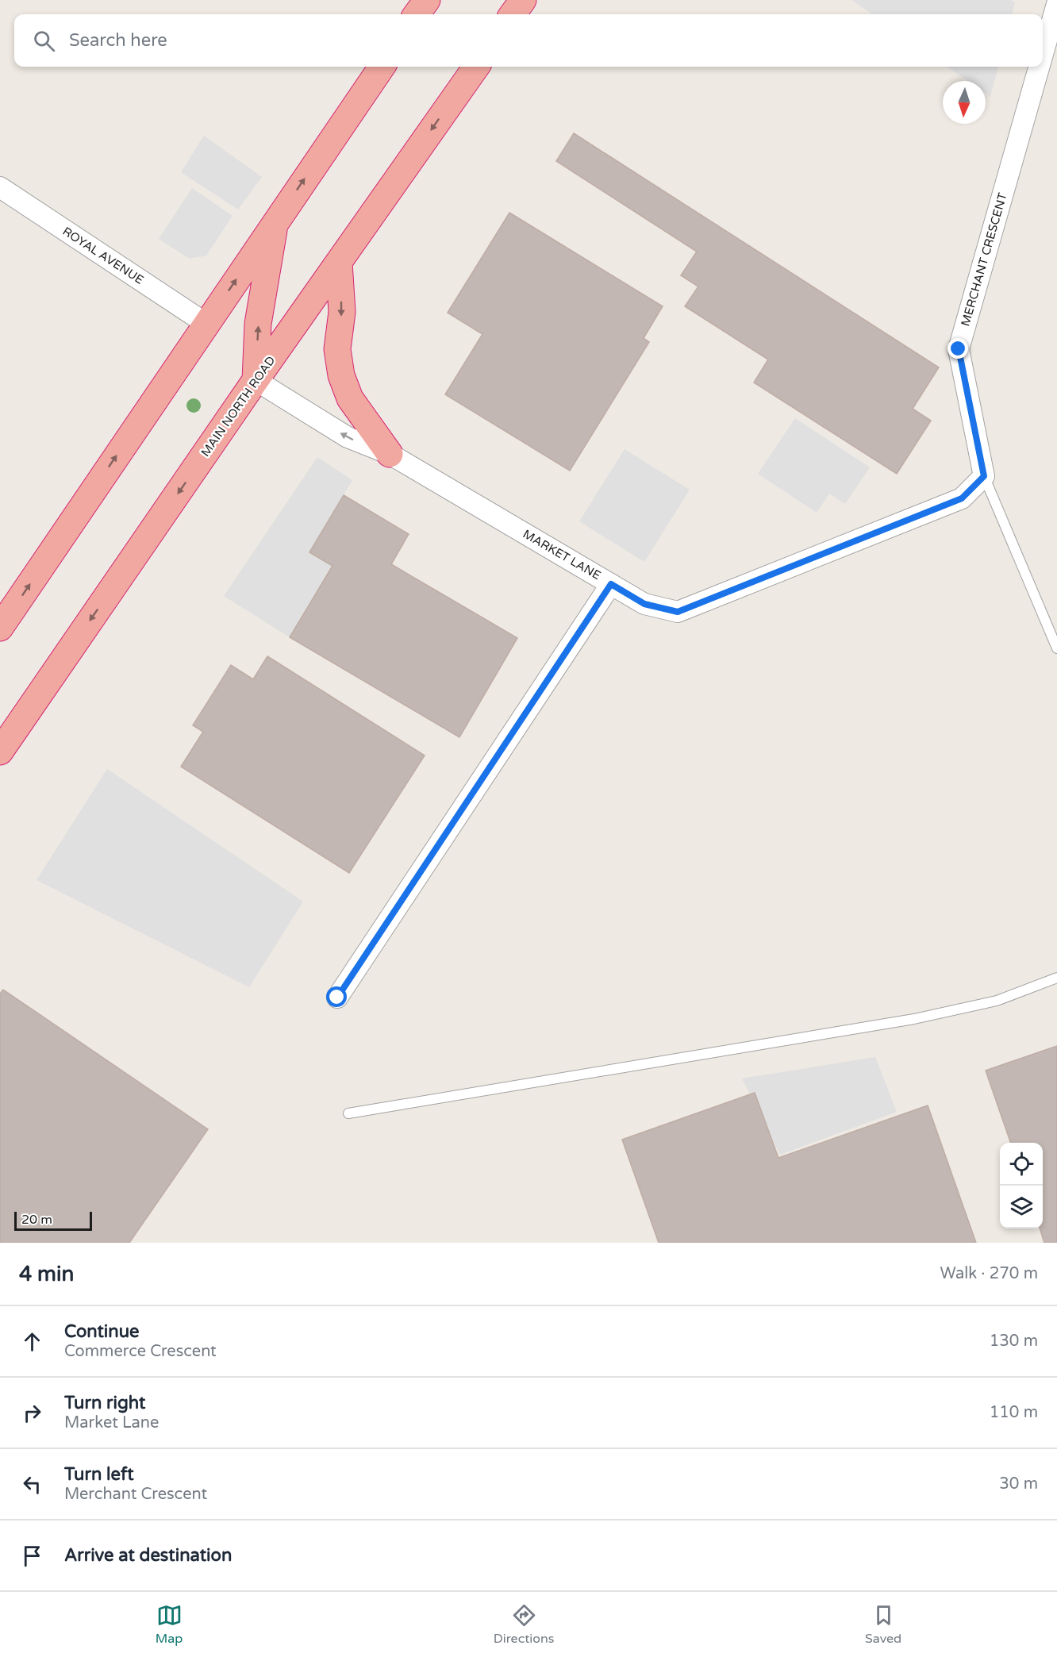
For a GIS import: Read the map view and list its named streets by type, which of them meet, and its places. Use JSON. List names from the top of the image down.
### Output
{
  "streets": {
    "highway": ["MAIN NORTH ROAD"],
    "street": ["ROYAL AVENUE", "MERCHANT CRESCENT", "MARKET LANE"]
  },
  "crossings": [
    ["MERCHANT CRESCENT", "MARKET LANE"],
    ["MAIN NORTH ROAD", "MARKET LANE"]
  ],
  "scale_bar": "20 m",
  "north": "bottom",
  "page": {
    "search": "Search here",
    "scale": "20 m",
    "heading": ["4 min", "Walk · 270 m"],
    "list": [
      ["Continue", "Commerce Crescent", "130 m"],
      ["Turn right", "Market Lane", "110 m"],
      ["Turn left", "Merchant Crescent", "30 m"],
      "Arrive at destination"
    ],
    "nav": ["Map", "Directions", "Saved"]
  }
}
